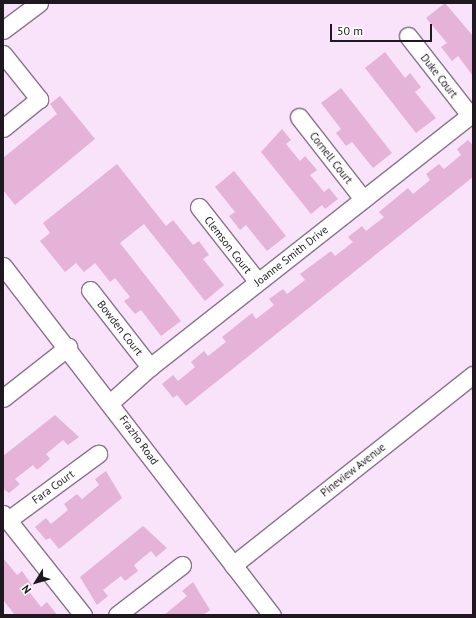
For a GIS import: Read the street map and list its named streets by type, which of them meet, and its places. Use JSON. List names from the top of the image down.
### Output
{
  "streets": {
    "street": [
      "Duke Court",
      "Cornell Court",
      "Clemson Court",
      "Joanne Smith Drive",
      "Bowden Court",
      "Frazho Road",
      "Pineview Avenue",
      "Fara Court"
    ]
  },
  "crossings": [
    ["Duke Court", "Joanne Smith Drive"],
    ["Cornell Court", "Joanne Smith Drive"],
    ["Clemson Court", "Joanne Smith Drive"],
    ["Joanne Smith Drive", "Bowden Court"],
    ["Joanne Smith Drive", "Frazho Road"],
    ["Frazho Road", "Pineview Avenue"]
  ],
  "scale_bar": "50 m",
  "north": "bottom left"
}
